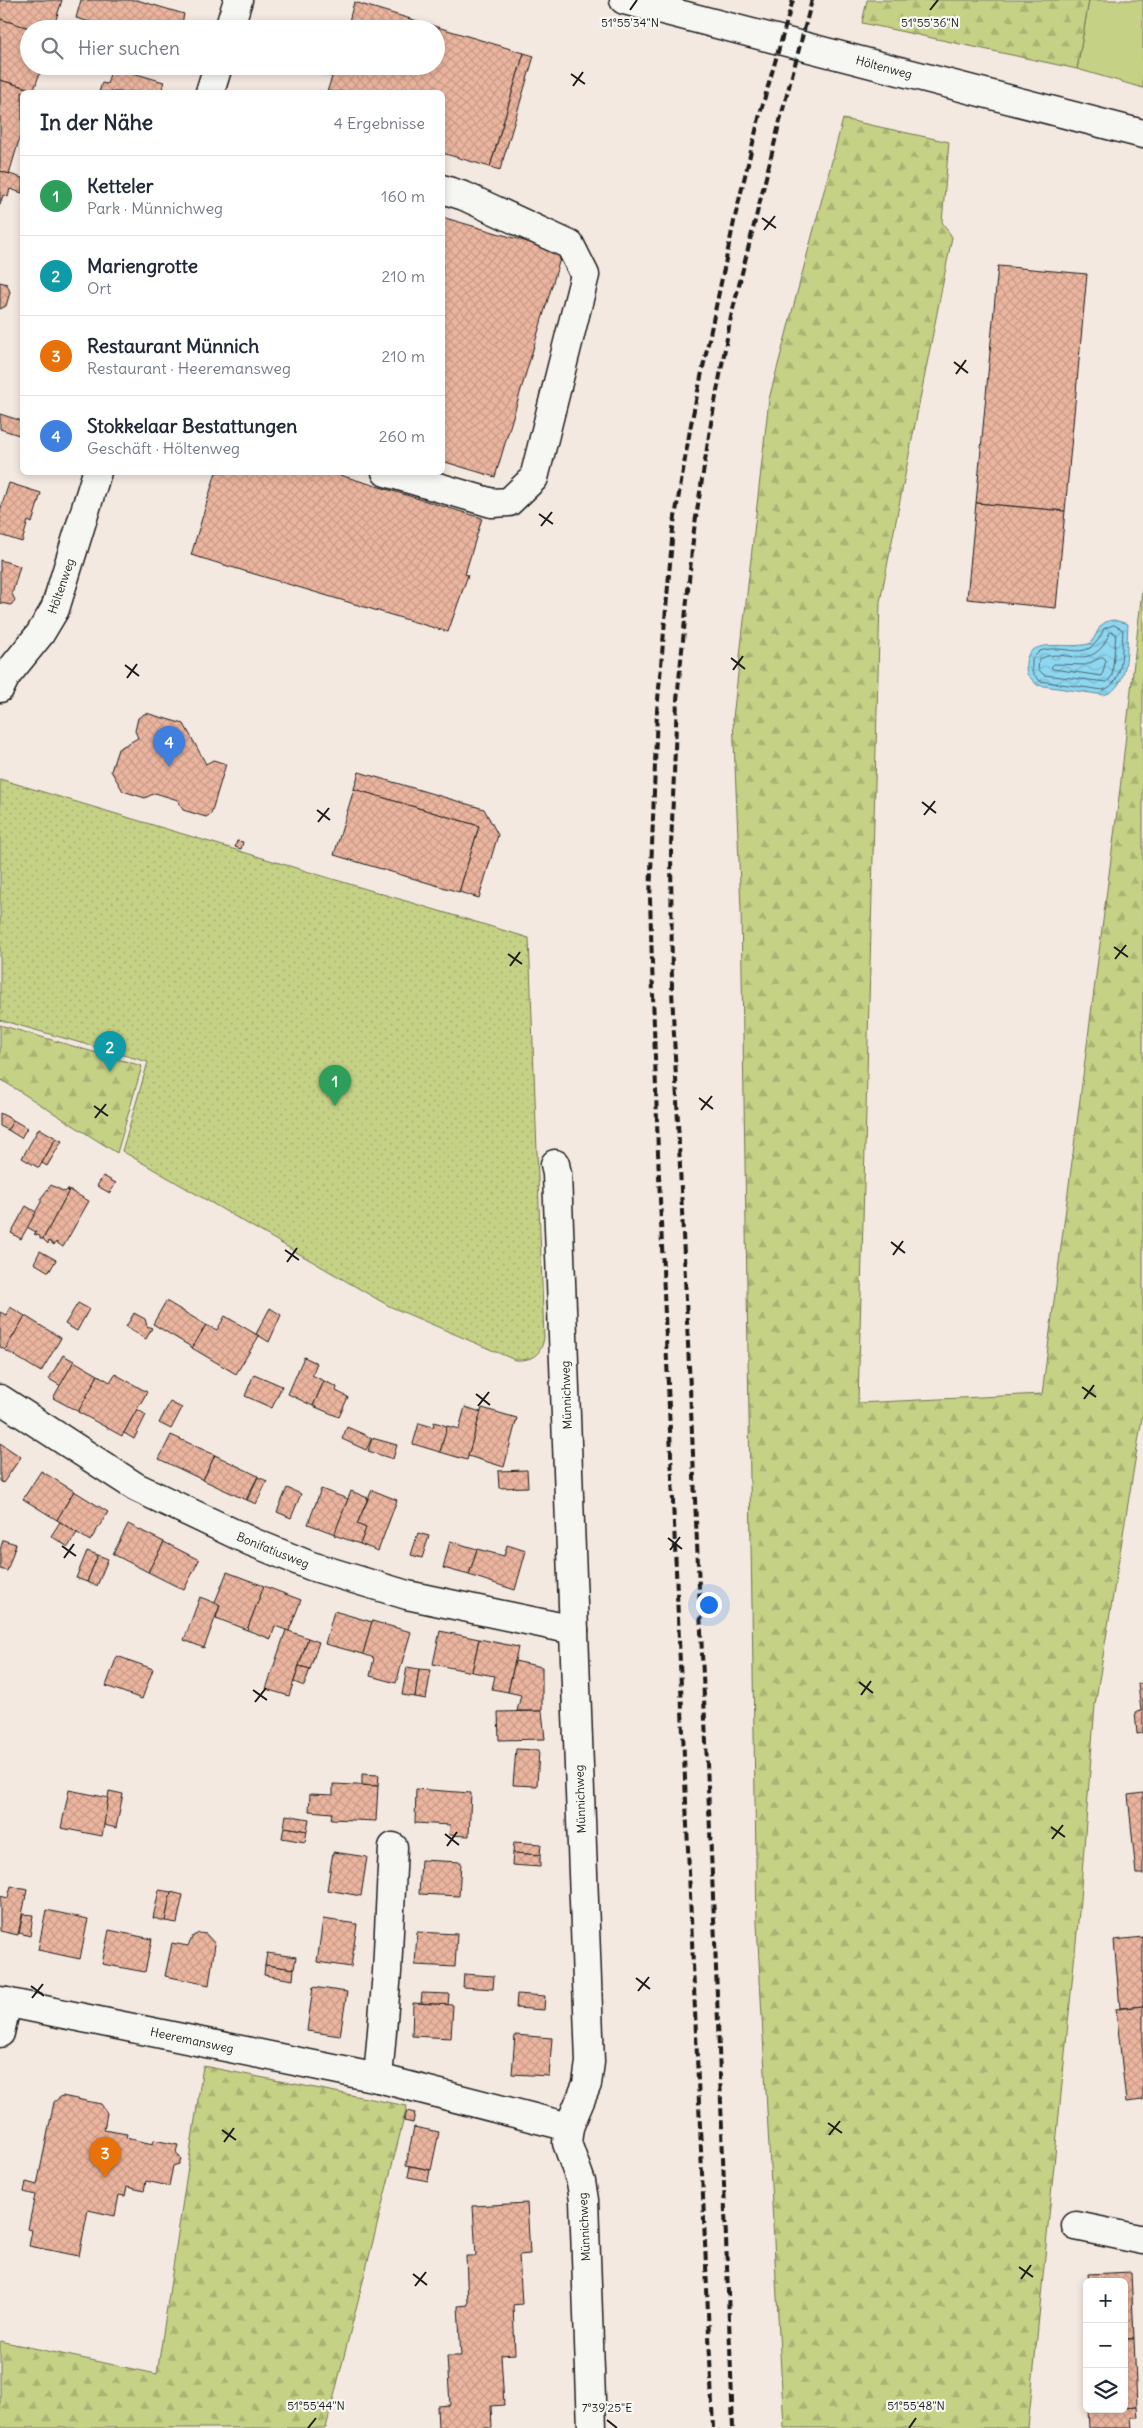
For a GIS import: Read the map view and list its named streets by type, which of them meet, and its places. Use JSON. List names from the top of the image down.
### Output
{
  "streets": {
    "street": [
      "Höltenweg",
      "Münnichweg",
      "Bonifatiusweg",
      "Heeremansweg"
    ]
  },
  "crossings": [
    ["Münnichweg", "Bonifatiusweg"],
    ["Münnichweg", "Heeremansweg"]
  ],
  "page": {
    "search": "Hier suchen",
    "heading": ["In der Nähe", "4 Ergebnisse"],
    "list": [
      {
        "mark": "1",
        "name": "Ketteler",
        "note": "Park · Münnichweg",
        "value": "160 m"
      },
      {
        "mark": "2",
        "name": "Mariengrotte",
        "note": "Ort",
        "value": "210 m"
      },
      {
        "mark": "3",
        "name": "Restaurant Münnich",
        "note": "Restaurant · Heeremansweg",
        "value": "210 m"
      },
      {
        "mark": "4",
        "name": "Stokkelaar Bestattungen",
        "note": "Geschäft · Höltenweg",
        "value": "260 m"
      }
    ],
    "pins": [
      "4",
      "2",
      "1",
      "3"
    ],
    "map_buttons": ["+", "−"]
  },
  "coordinates": [
    "51°55'34\"N",
    "51°55'36\"N",
    "51°55'44\"N",
    "51°55'48\"N",
    "7°39'25\"E"
  ]
}
